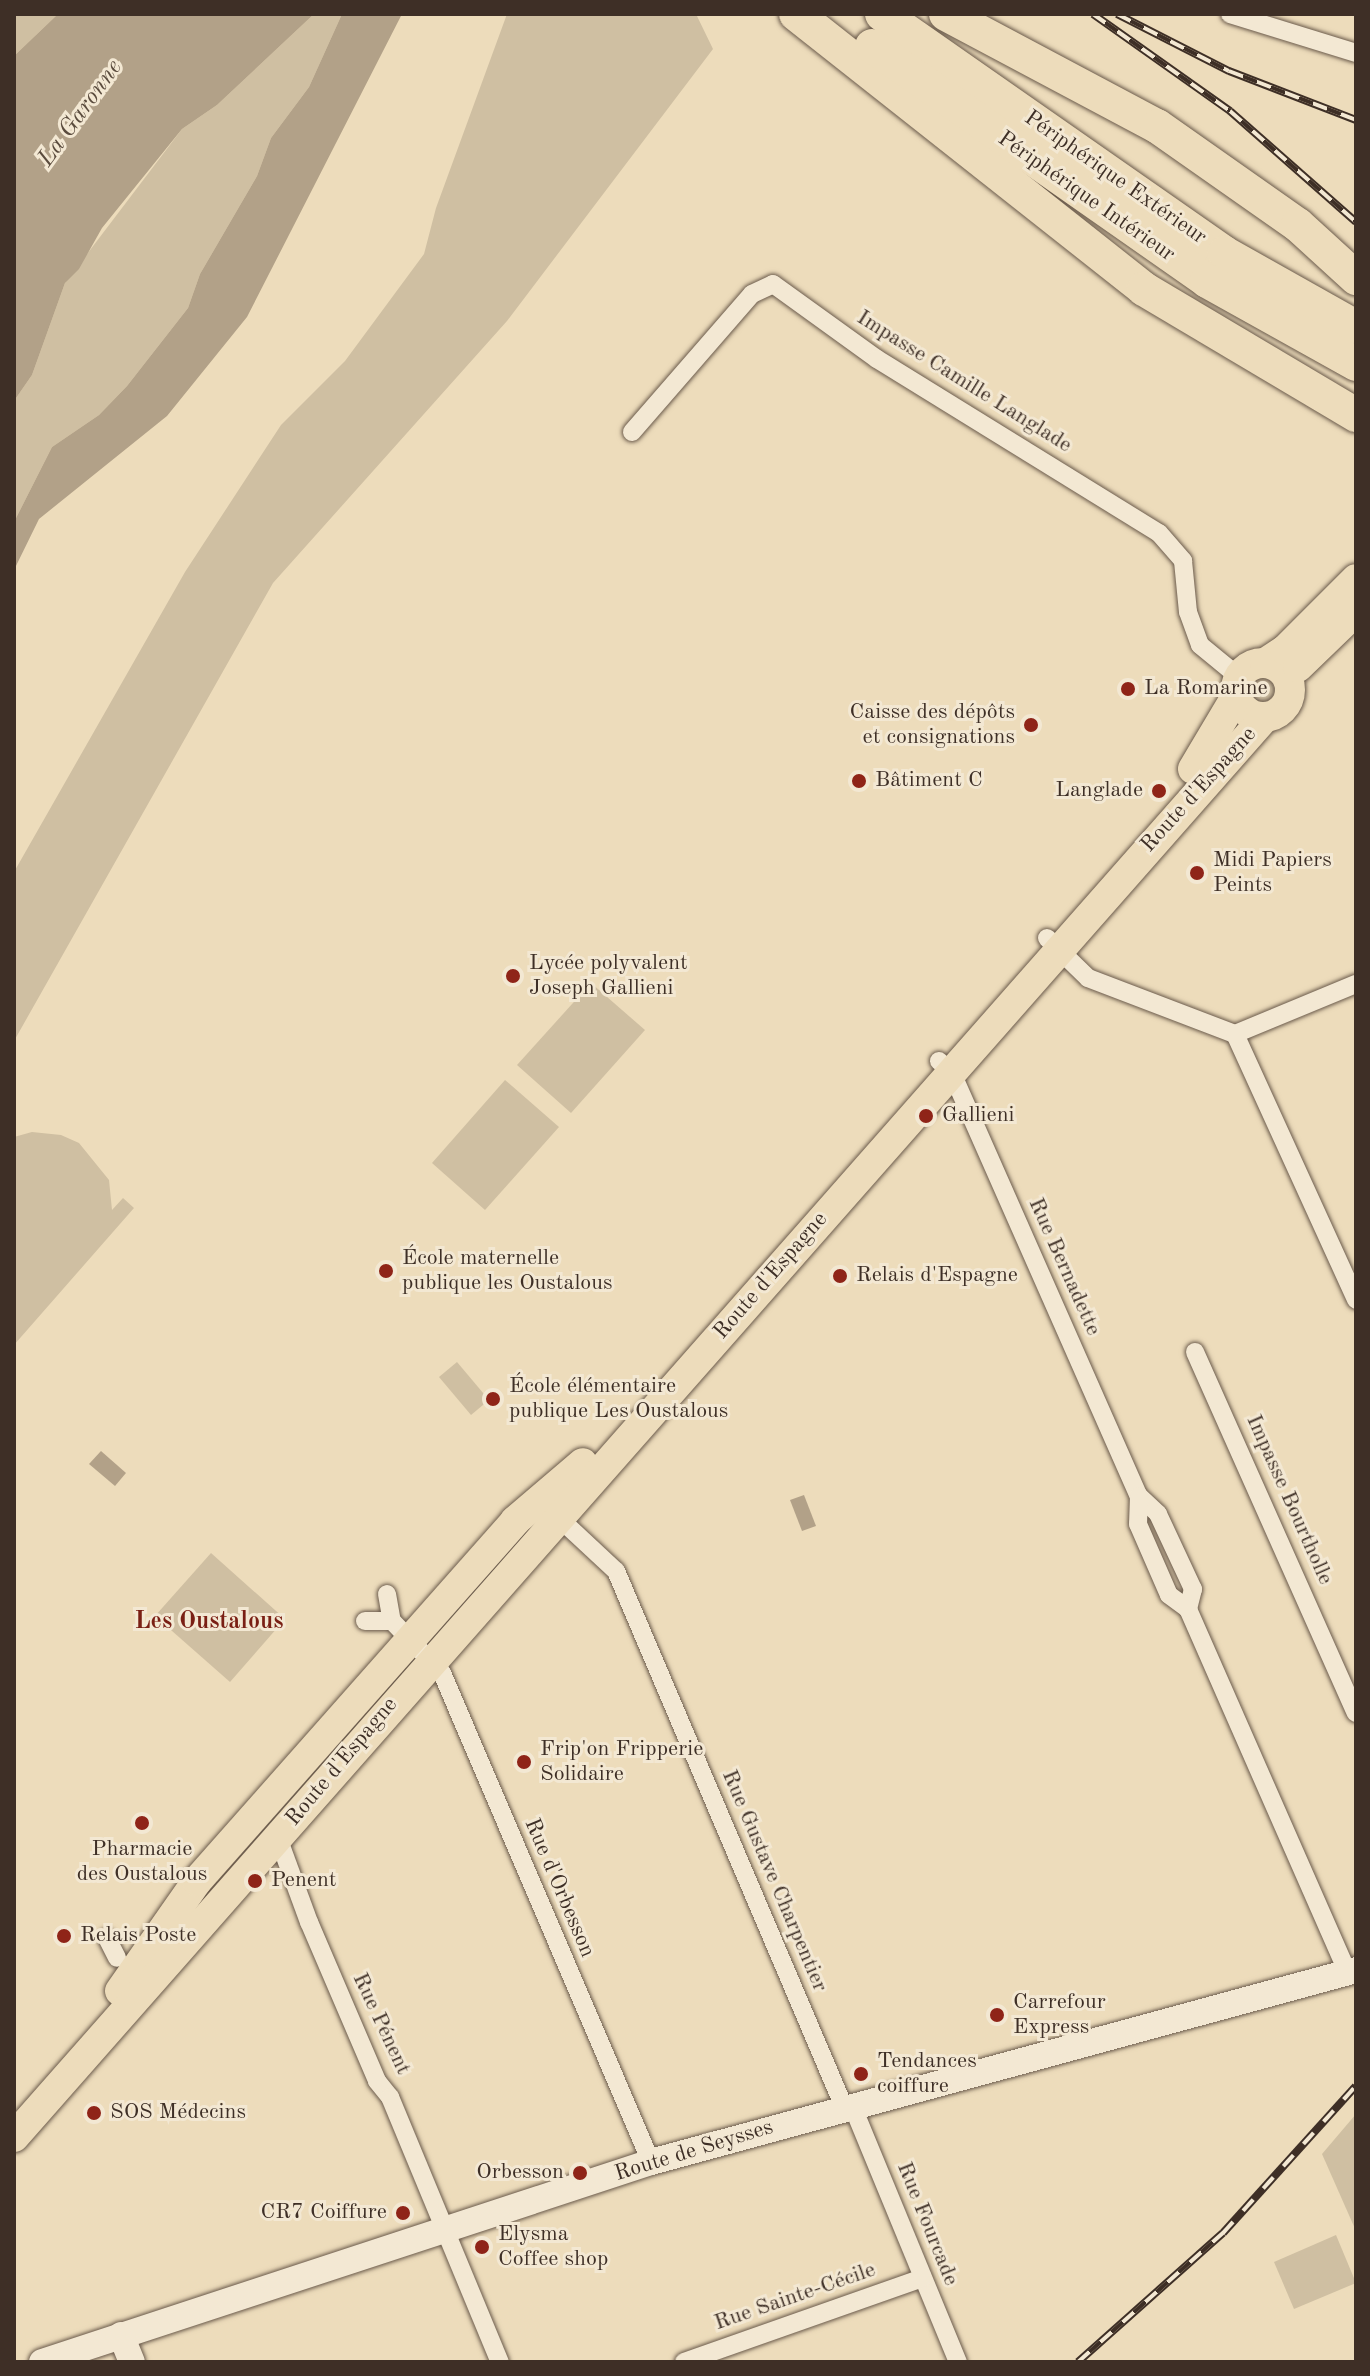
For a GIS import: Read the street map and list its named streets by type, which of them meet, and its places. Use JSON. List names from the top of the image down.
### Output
{
  "streets": {
    "highway": ["Périphérique Extérieur", "Périphérique Intérieur"],
    "main road": ["Route d'Espagne", "Route de Seysses"],
    "street": [
      "Impasse Camille Langlade",
      "Rue Bernadette",
      "Impasse Bourtholle",
      "Rue Gustave Charpentier",
      "Rue d'Orbesson",
      "Rue Pénent",
      "Rue Fourcade",
      "Rue Sainte-Cécile"
    ]
  },
  "crossings": [
    ["Périphérique Extérieur", "Périphérique Intérieur"],
    ["Impasse Camille Langlade", "Route d'Espagne"],
    ["Route d'Espagne", "Rue Bernadette"],
    ["Route d'Espagne", "Rue Gustave Charpentier"],
    ["Route d'Espagne", "Rue d'Orbesson"],
    ["Route d'Espagne", "Rue Pénent"],
    ["Rue Bernadette", "Route de Seysses"],
    ["Rue Gustave Charpentier", "Route de Seysses"],
    ["Rue Gustave Charpentier", "Rue Fourcade"],
    ["Rue d'Orbesson", "Route de Seysses"],
    ["Rue Pénent", "Route de Seysses"],
    ["Route de Seysses", "Rue Fourcade"],
    ["Rue Fourcade", "Rue Sainte-Cécile"]
  ],
  "districts": ["Les Oustalous"],
  "water": ["La Garonne"],
  "places": [
    "La Romarine",
    "Caisse des dépôts et consignations",
    "Bâtiment C",
    "Langlade",
    "Midi Papiers Peints",
    "Lycée polyvalent Joseph Gallieni",
    "Gallieni",
    "École maternelle publique les Oustalous",
    "Relais d'Espagne",
    "École élémentaire publique Les Oustalous",
    "Frip'on Fripperie Solidaire",
    "Pharmacie des Oustalous",
    "Penent",
    "Relais Poste",
    "Carrefour Express",
    "Tendances coiffure",
    "SOS Médecins",
    "Orbesson",
    "CR7 Coiffure",
    "Elysma Coffee shop"
  ]
}
